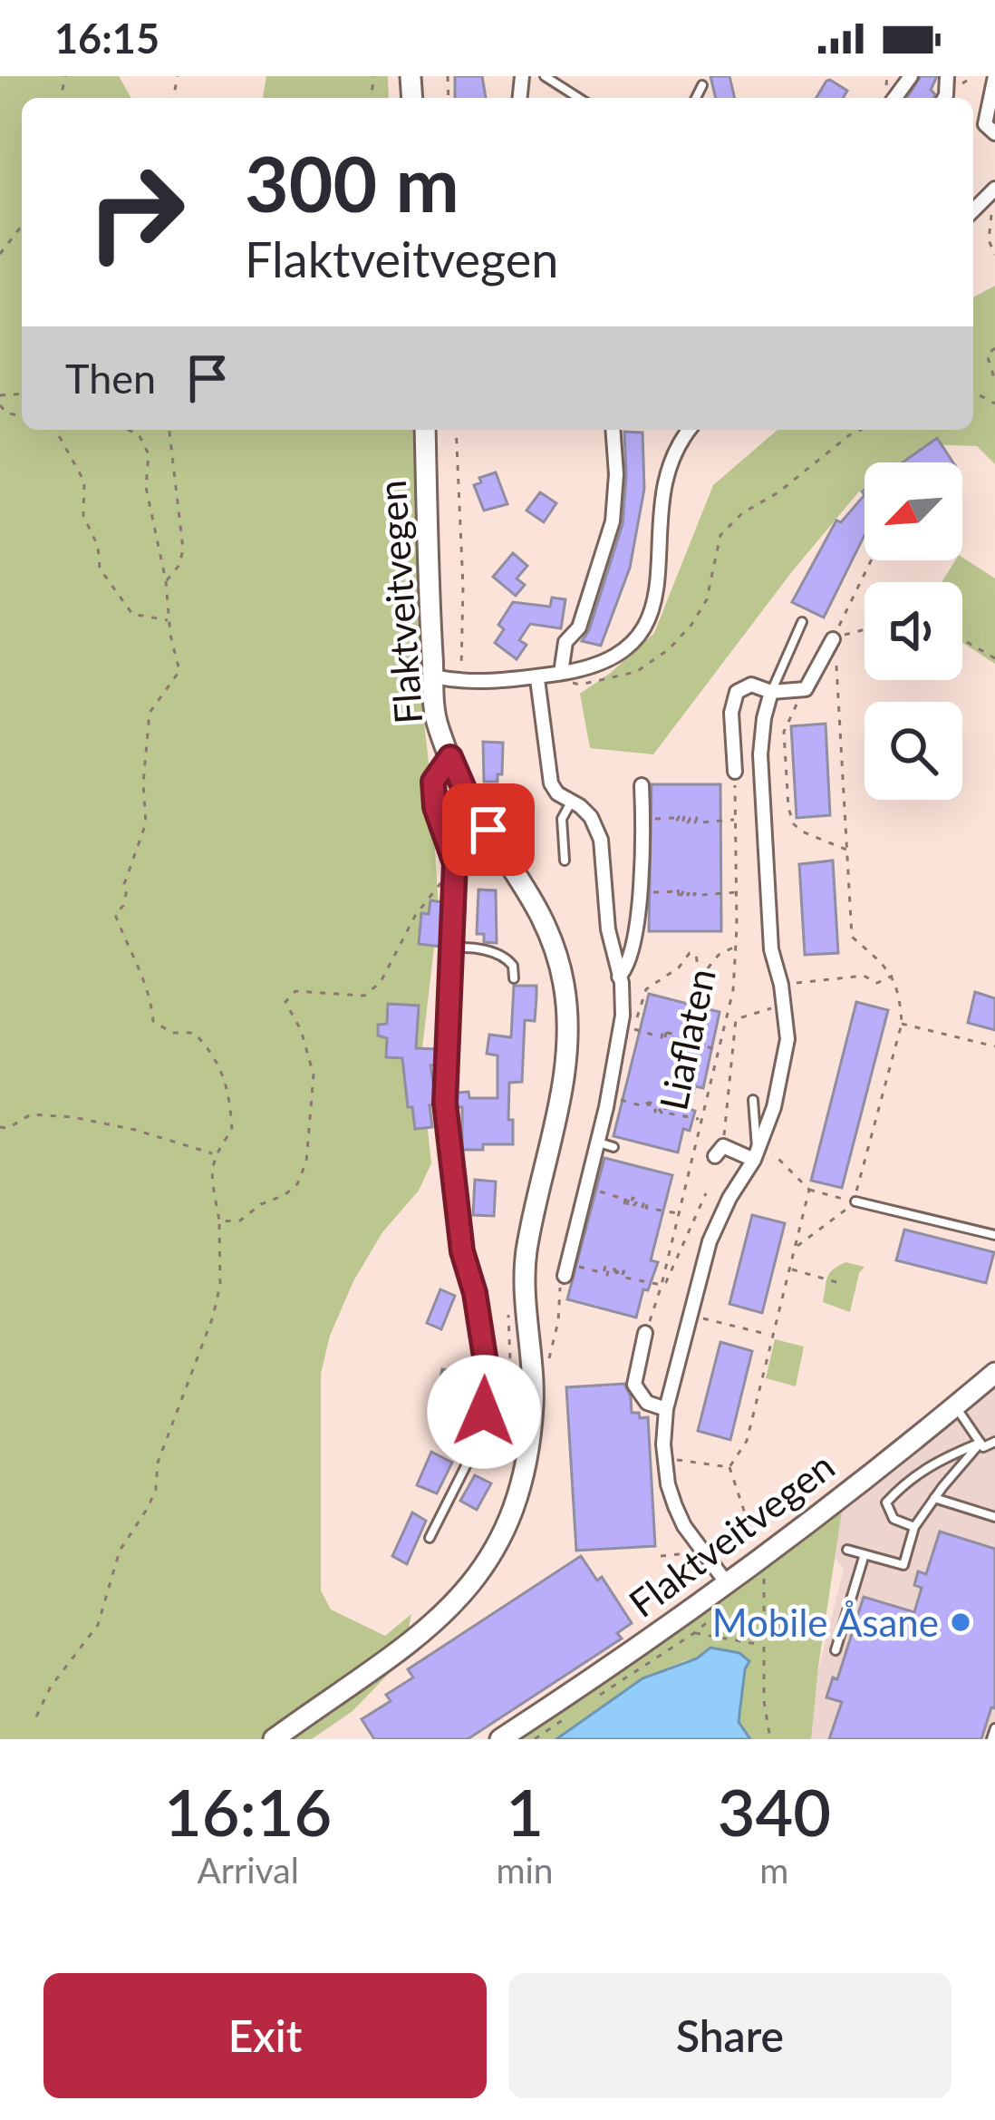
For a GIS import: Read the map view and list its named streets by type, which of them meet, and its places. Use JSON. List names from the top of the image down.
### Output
{
  "streets": {
    "main road": ["Flaktveitvegen"],
    "street": ["Liaflaten"]
  },
  "crossings": [
    ["Flaktveitvegen", "Liaflaten"]
  ],
  "places": ["Mobile Åsane"],
  "north": "bottom left",
  "page": {
    "status": "16:15",
    "turn": ["300 m", "Flaktveitvegen"],
    "then": "Then",
    "eta": [
      "16:16",
      "Arrival",
      "1",
      "min",
      "340",
      "m"
    ],
    "buttons": ["Exit", "Share"]
  }
}
